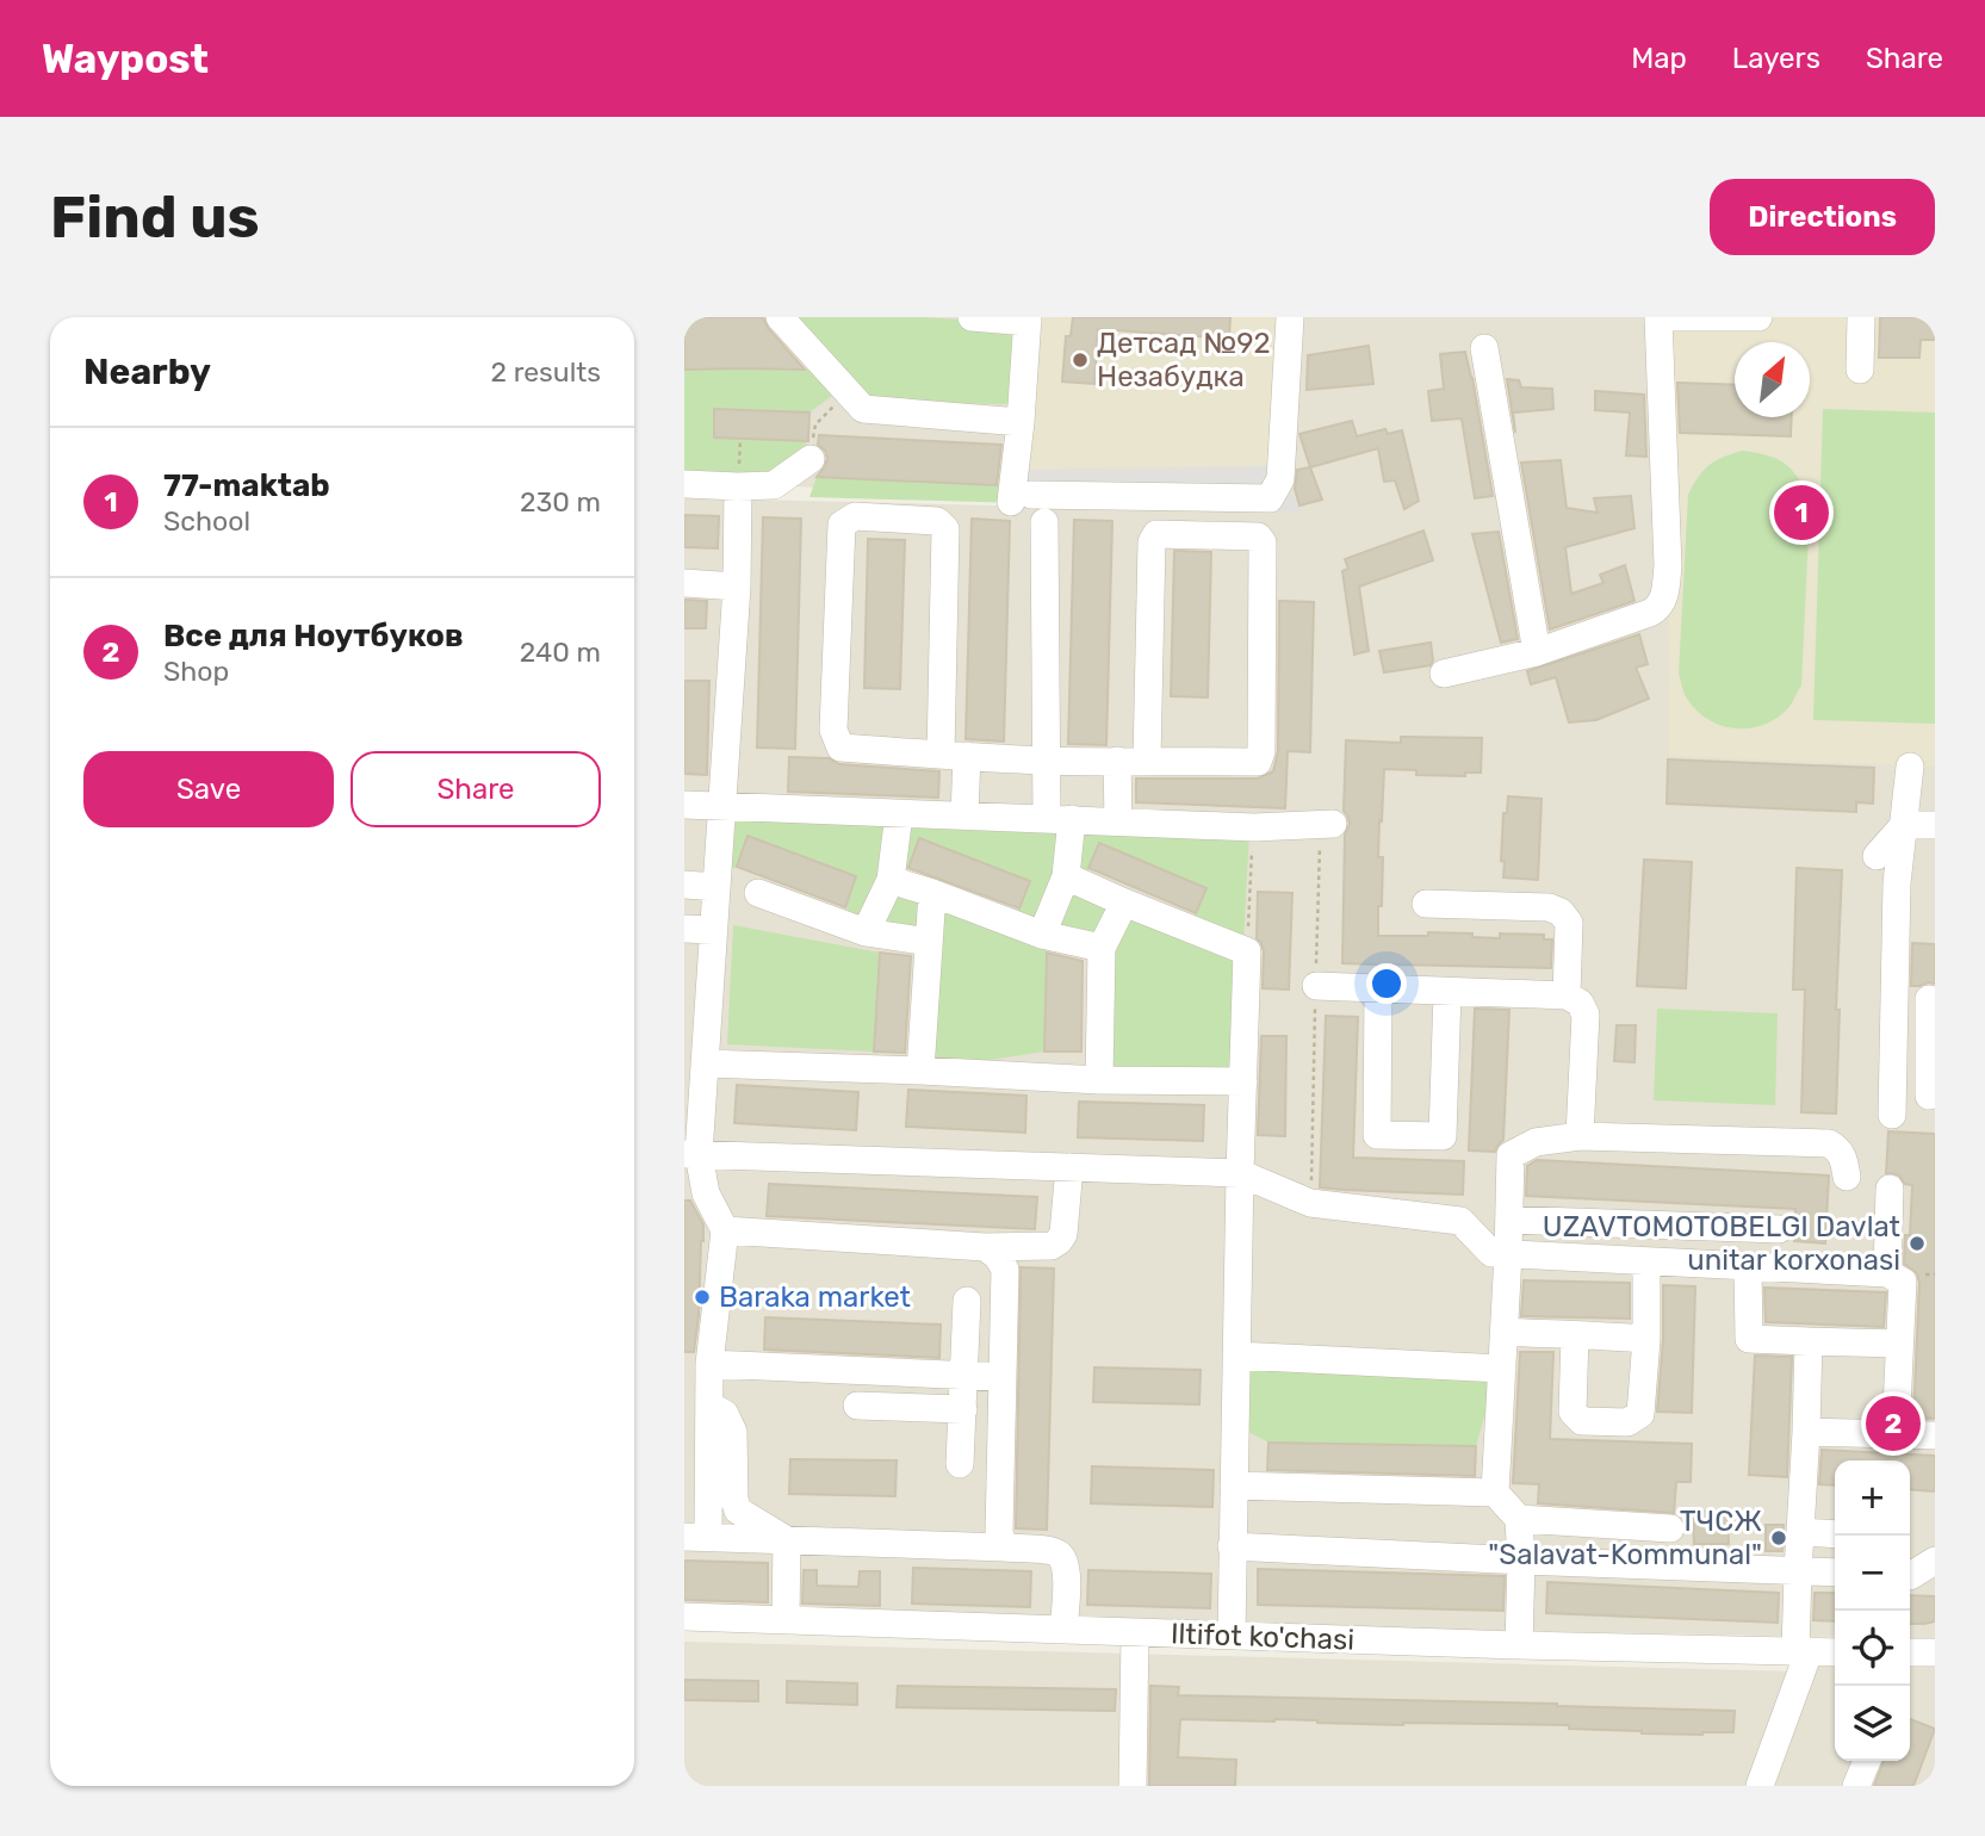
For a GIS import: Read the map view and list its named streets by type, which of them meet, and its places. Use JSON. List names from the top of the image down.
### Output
{
  "streets": {
    "street": ["Iltifot ko'chasi"]
  },
  "places": [
    "Детсад №92 Незабудка",
    "UZAVTOMOTOBELGI Davlat unitar korxonasi",
    "Baraka market",
    "ТЧСЖ \"Salavat-Kommunal\""
  ],
  "north": "top right",
  "page": {
    "header": "Waypost",
    "nav": ["Map", "Layers", "Share"],
    "buttons": [
      "Directions",
      ["Save", "Share"]
    ],
    "title": "Find us",
    "heading": ["Nearby", "2 results"],
    "list": [
      {
        "mark": "1",
        "name": "77-maktab",
        "note": "School",
        "value": "230 m"
      },
      {
        "mark": "2",
        "name": "Все для Ноутбуков",
        "note": "Shop",
        "value": "240 m"
      }
    ],
    "pins": ["1", "2"],
    "map_buttons": ["+", "−"]
  }
}
